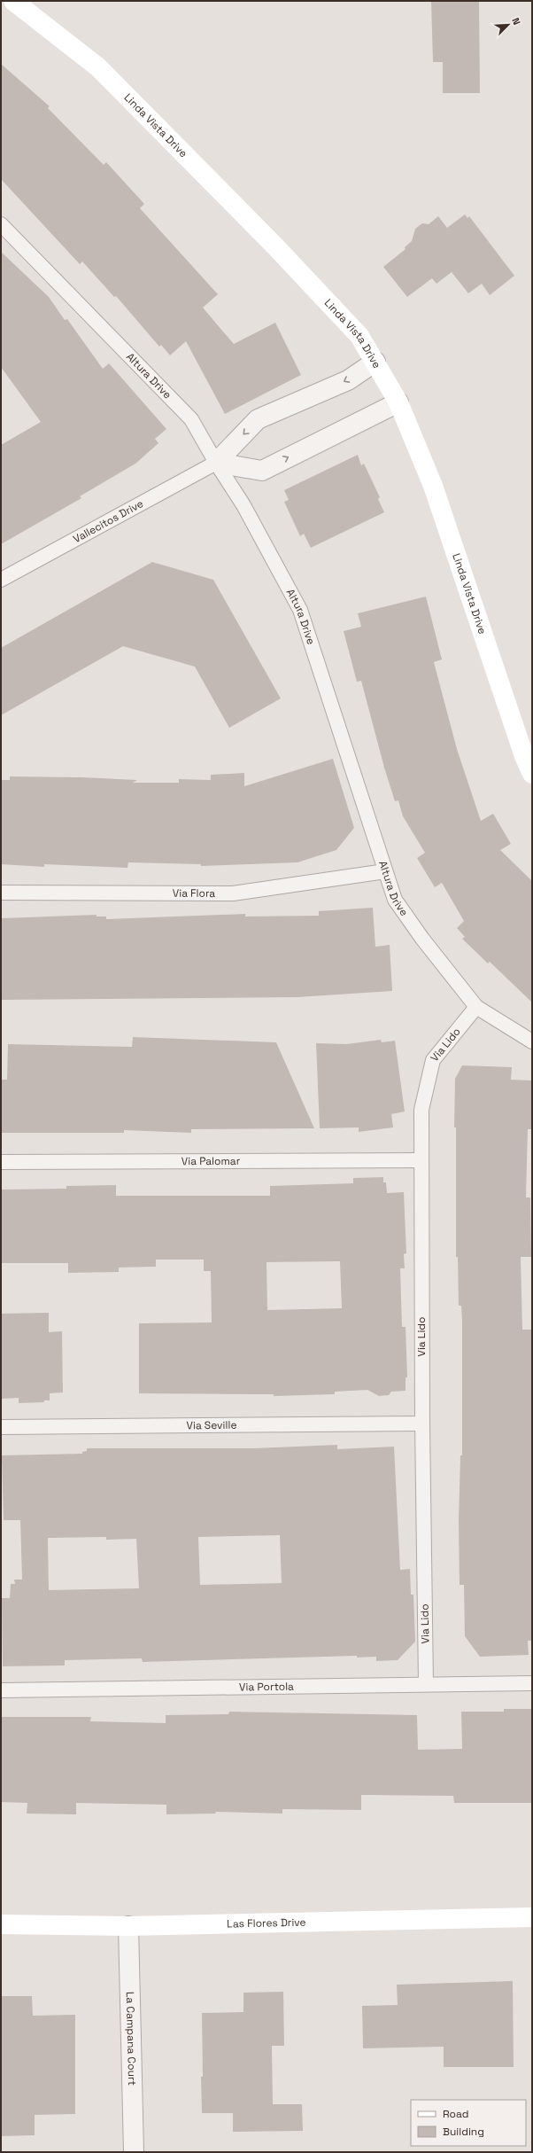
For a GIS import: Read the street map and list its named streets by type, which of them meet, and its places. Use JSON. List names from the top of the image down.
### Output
{
  "streets": {
    "street": [
      "Linda Vista Drive",
      "Vallecitos Drive",
      "Las Flores Drive",
      "La Campana Court"
    ],
    "lane": [
      "Altura Drive",
      "Via Flora",
      "Via Lido",
      "Via Palomar",
      "Via Seville",
      "Via Portola"
    ]
  },
  "crossings": [
    ["Linda Vista Drive", "Vallecitos Drive"],
    ["Altura Drive", "Vallecitos Drive"],
    ["Altura Drive", "Via Flora"],
    ["Altura Drive", "Via Lido"],
    ["Via Lido", "Via Palomar"],
    ["Via Lido", "Via Seville"],
    ["Via Lido", "Via Portola"],
    ["Las Flores Drive", "La Campana Court"]
  ],
  "legend": ["Road", "Building"],
  "north": "top right"
}
